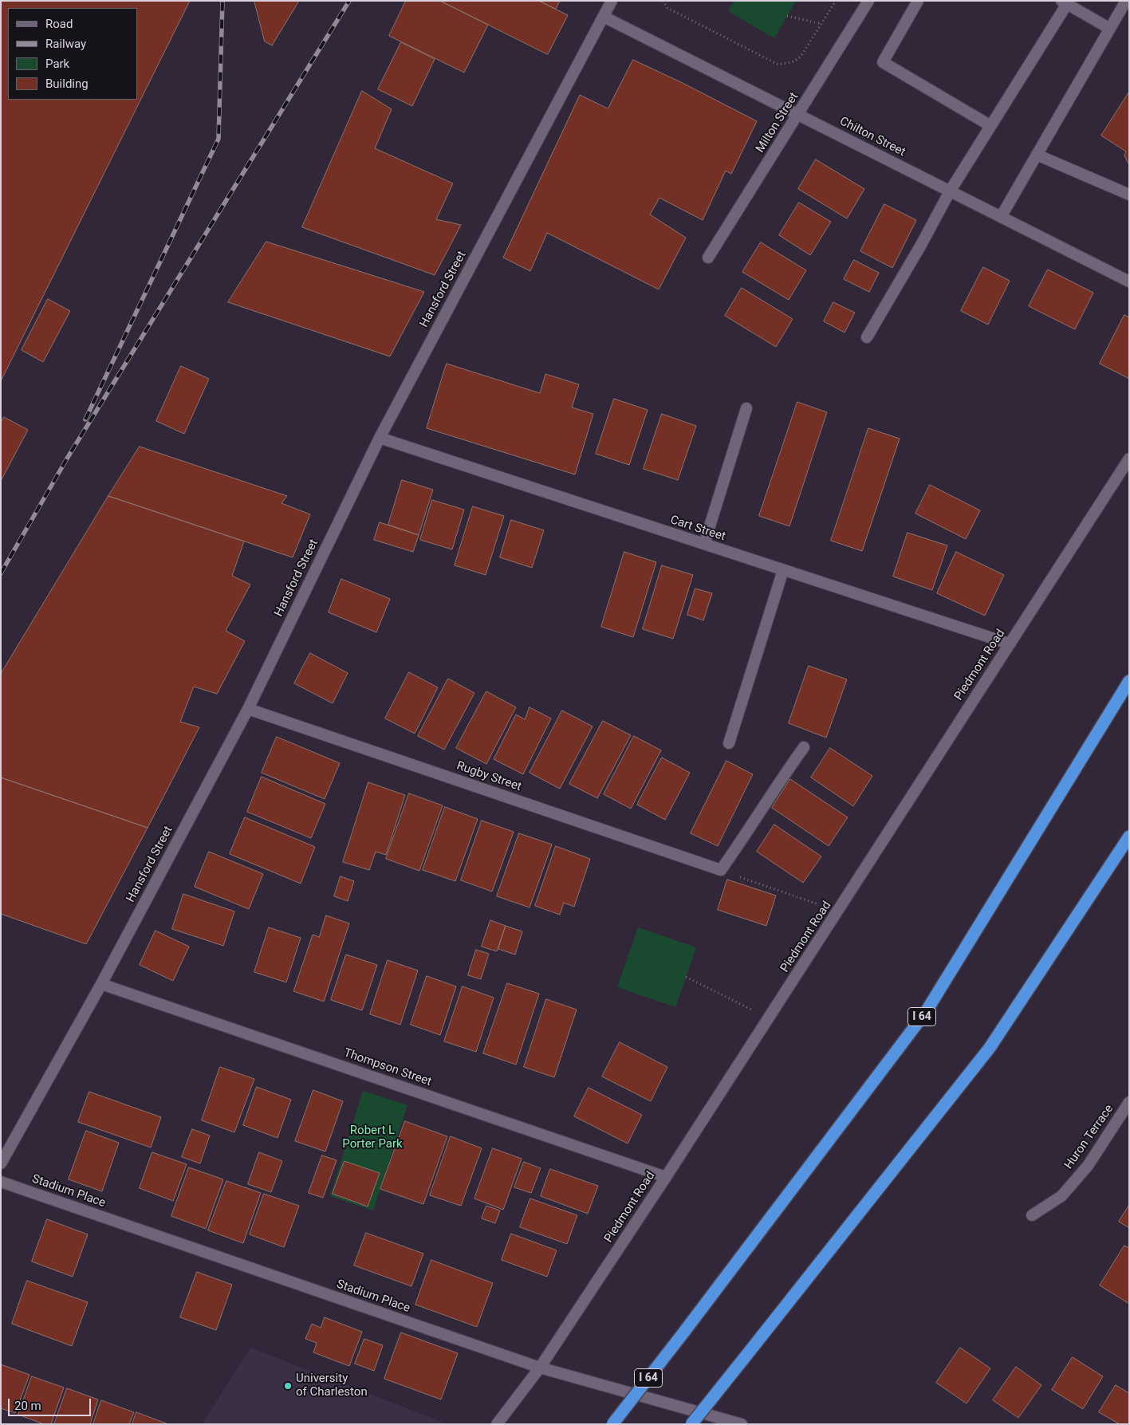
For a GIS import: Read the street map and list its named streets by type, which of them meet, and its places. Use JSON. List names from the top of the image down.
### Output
{
  "streets": {
    "highway": ["I 64"],
    "street": [
      "Milton Street",
      "Chilton Street",
      "Hansford Street",
      "Cart Street",
      "Piedmont Road",
      "Rugby Street",
      "Thompson Street",
      "Huron Terrace",
      "Stadium Place"
    ]
  },
  "crossings": [
    ["Milton Street", "Chilton Street"],
    ["Chilton Street", "Hansford Street"],
    ["Hansford Street", "Cart Street"],
    ["Hansford Street", "Rugby Street"],
    ["Hansford Street", "Thompson Street"],
    ["Cart Street", "Piedmont Road"],
    ["Piedmont Road", "Thompson Street"],
    ["Piedmont Road", "Stadium Place"]
  ],
  "parks": ["Robert L Porter Park"],
  "places": ["University of Charleston"],
  "legend": [
    "Road",
    "Railway",
    "Park",
    "Building"
  ],
  "scale_bar": "20 m"
}
